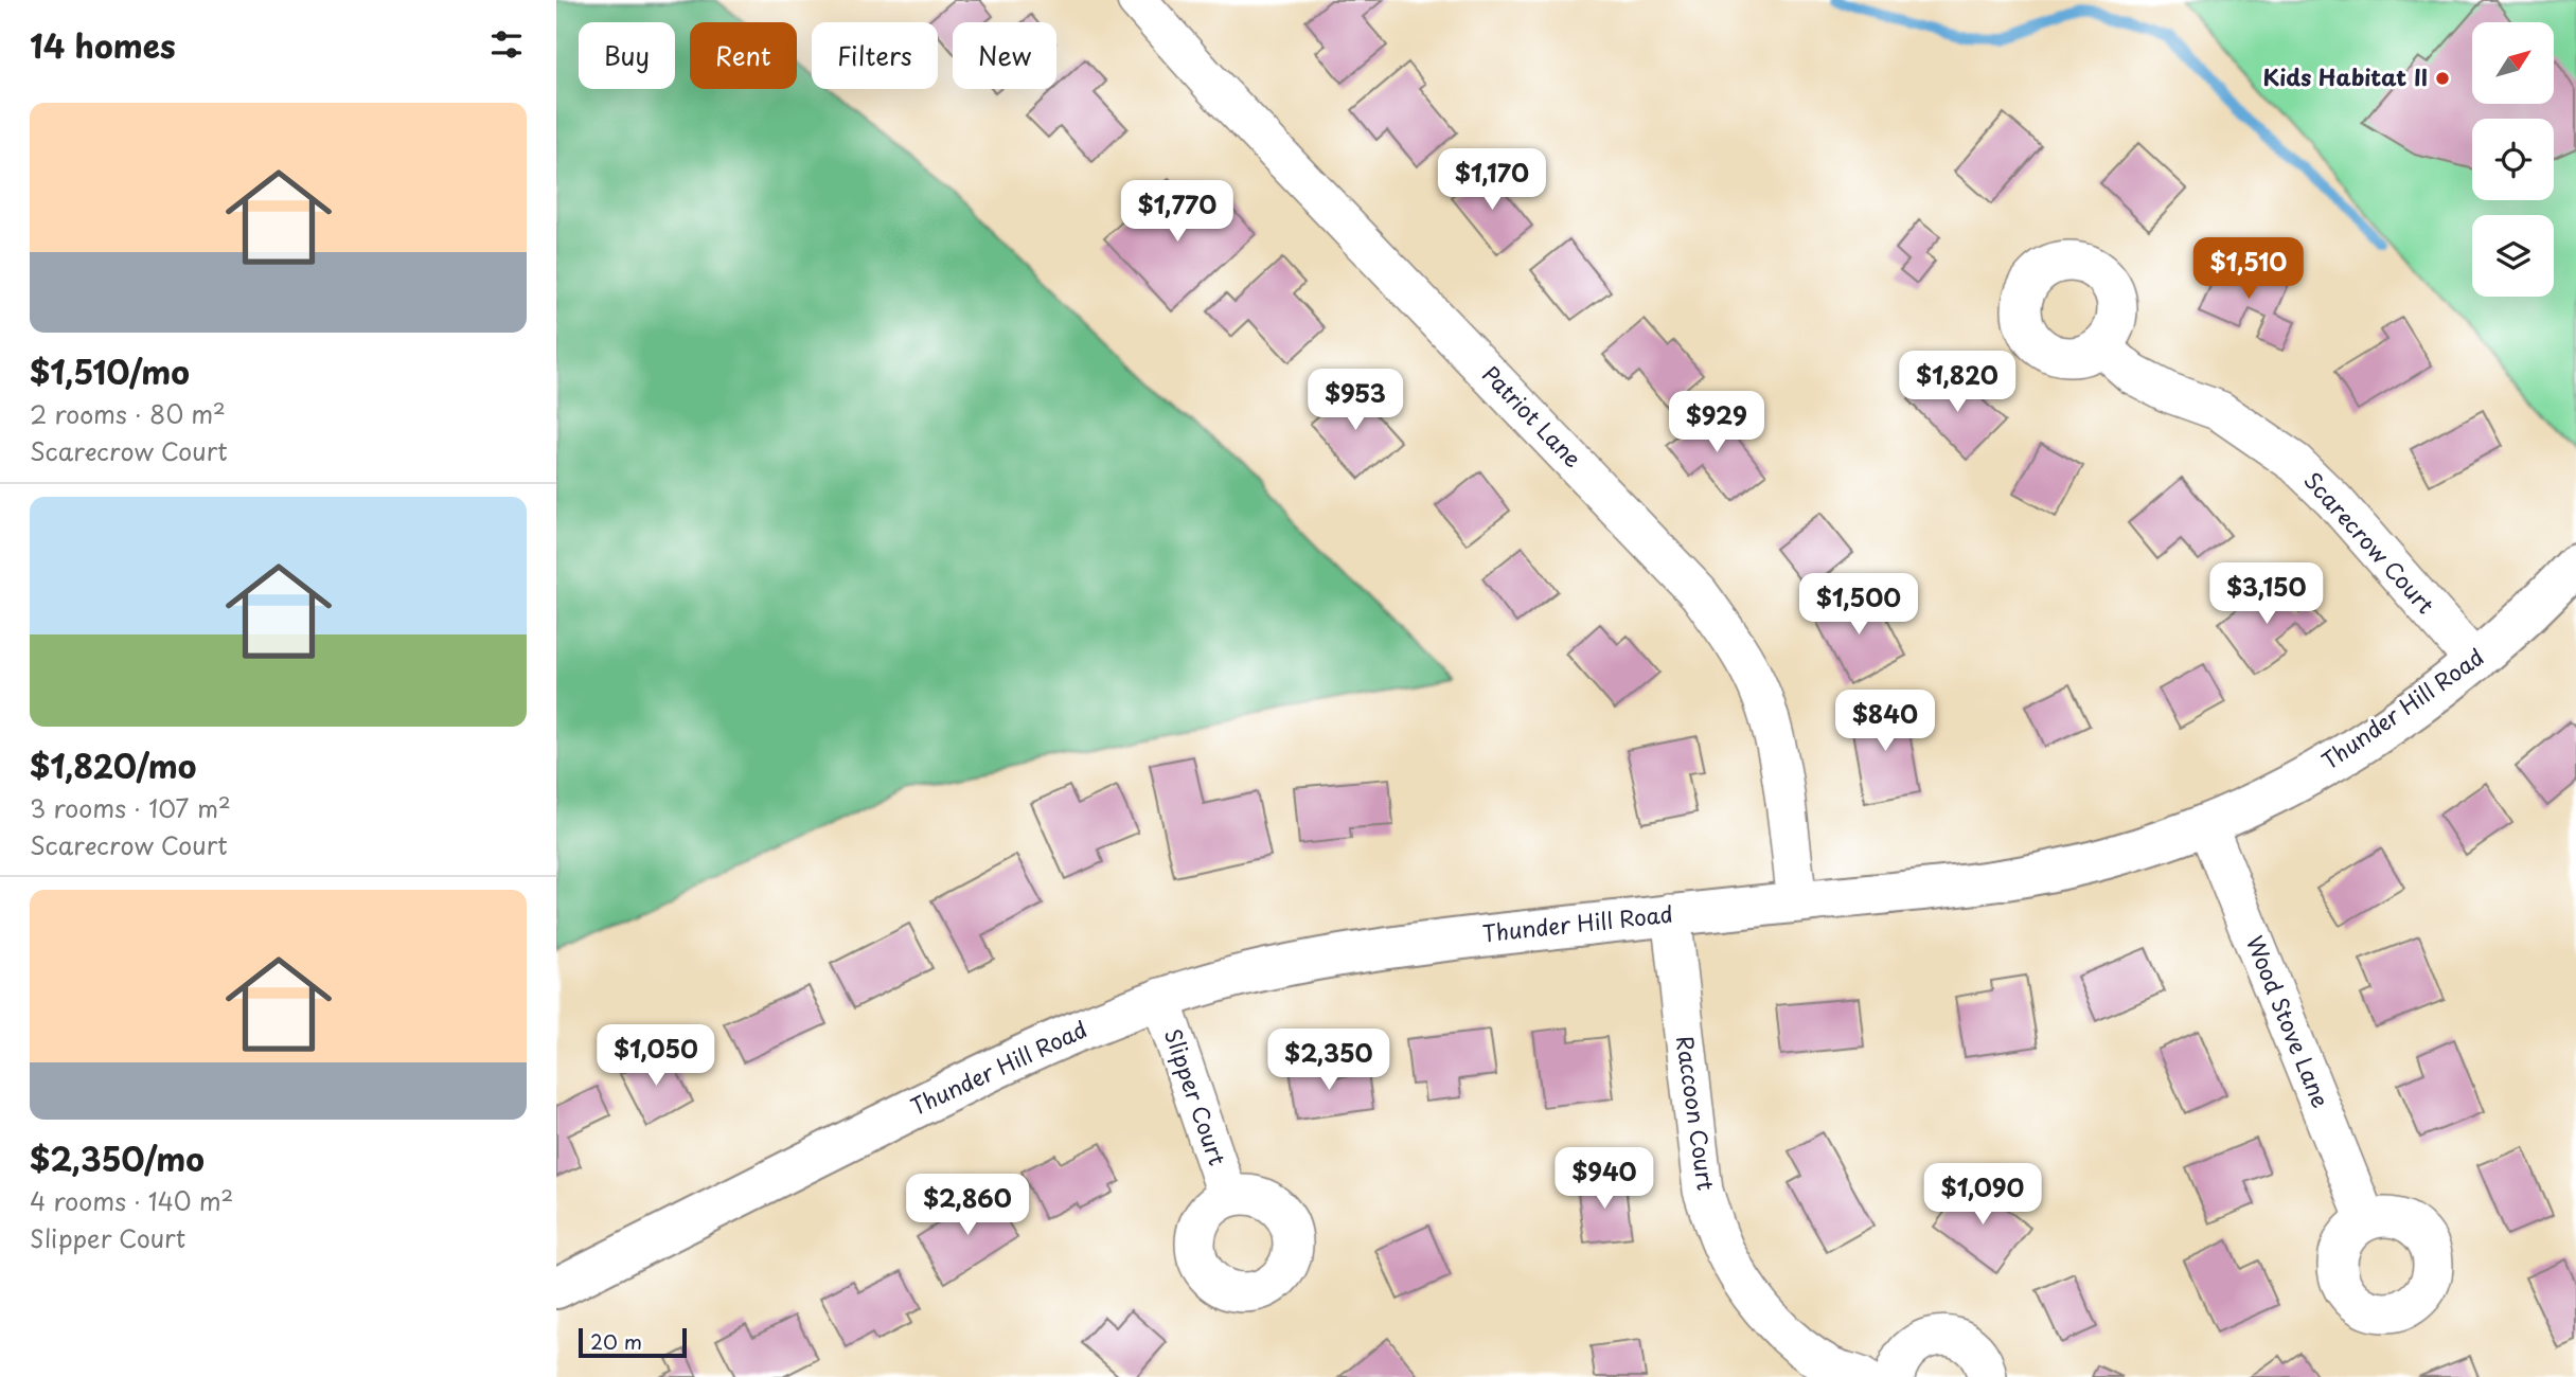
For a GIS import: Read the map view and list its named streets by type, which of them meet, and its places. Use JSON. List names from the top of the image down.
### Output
{
  "streets": {
    "street": [
      "Patriot Lane",
      "Scarecrow Court",
      "Thunder Hill Road",
      "Wood Stove Lane",
      "Slipper Court",
      "Raccoon Court"
    ]
  },
  "crossings": [
    ["Patriot Lane", "Thunder Hill Road"],
    ["Scarecrow Court", "Thunder Hill Road"],
    ["Thunder Hill Road", "Wood Stove Lane"],
    ["Thunder Hill Road", "Slipper Court"],
    ["Thunder Hill Road", "Raccoon Court"]
  ],
  "places": ["Kids Habitat II"],
  "scale_bar": "20 m",
  "north": "top right",
  "page": {
    "heading": "14 homes",
    "chip": [
      "Buy",
      "Rent",
      "Filters",
      "New"
    ],
    "list": [
      {
        "name": "$1,510/mo",
        "note": "2 rooms · 80 m² · Scarecrow Court"
      },
      {
        "name": "$1,820/mo",
        "note": "3 rooms · 107 m² · Scarecrow Court"
      },
      {
        "name": "$2,350/mo",
        "note": "4 rooms · 140 m² · Slipper Court"
      }
    ],
    "price": [
      "$1,170",
      "$1,770",
      "$1,510",
      "$1,820",
      "$953",
      "$929",
      "$3,150",
      "$1,500",
      "$840",
      "$1,050",
      "$2,350",
      "$940",
      "$1,090",
      "$2,860"
    ],
    "scale": "20 m"
  }
}
